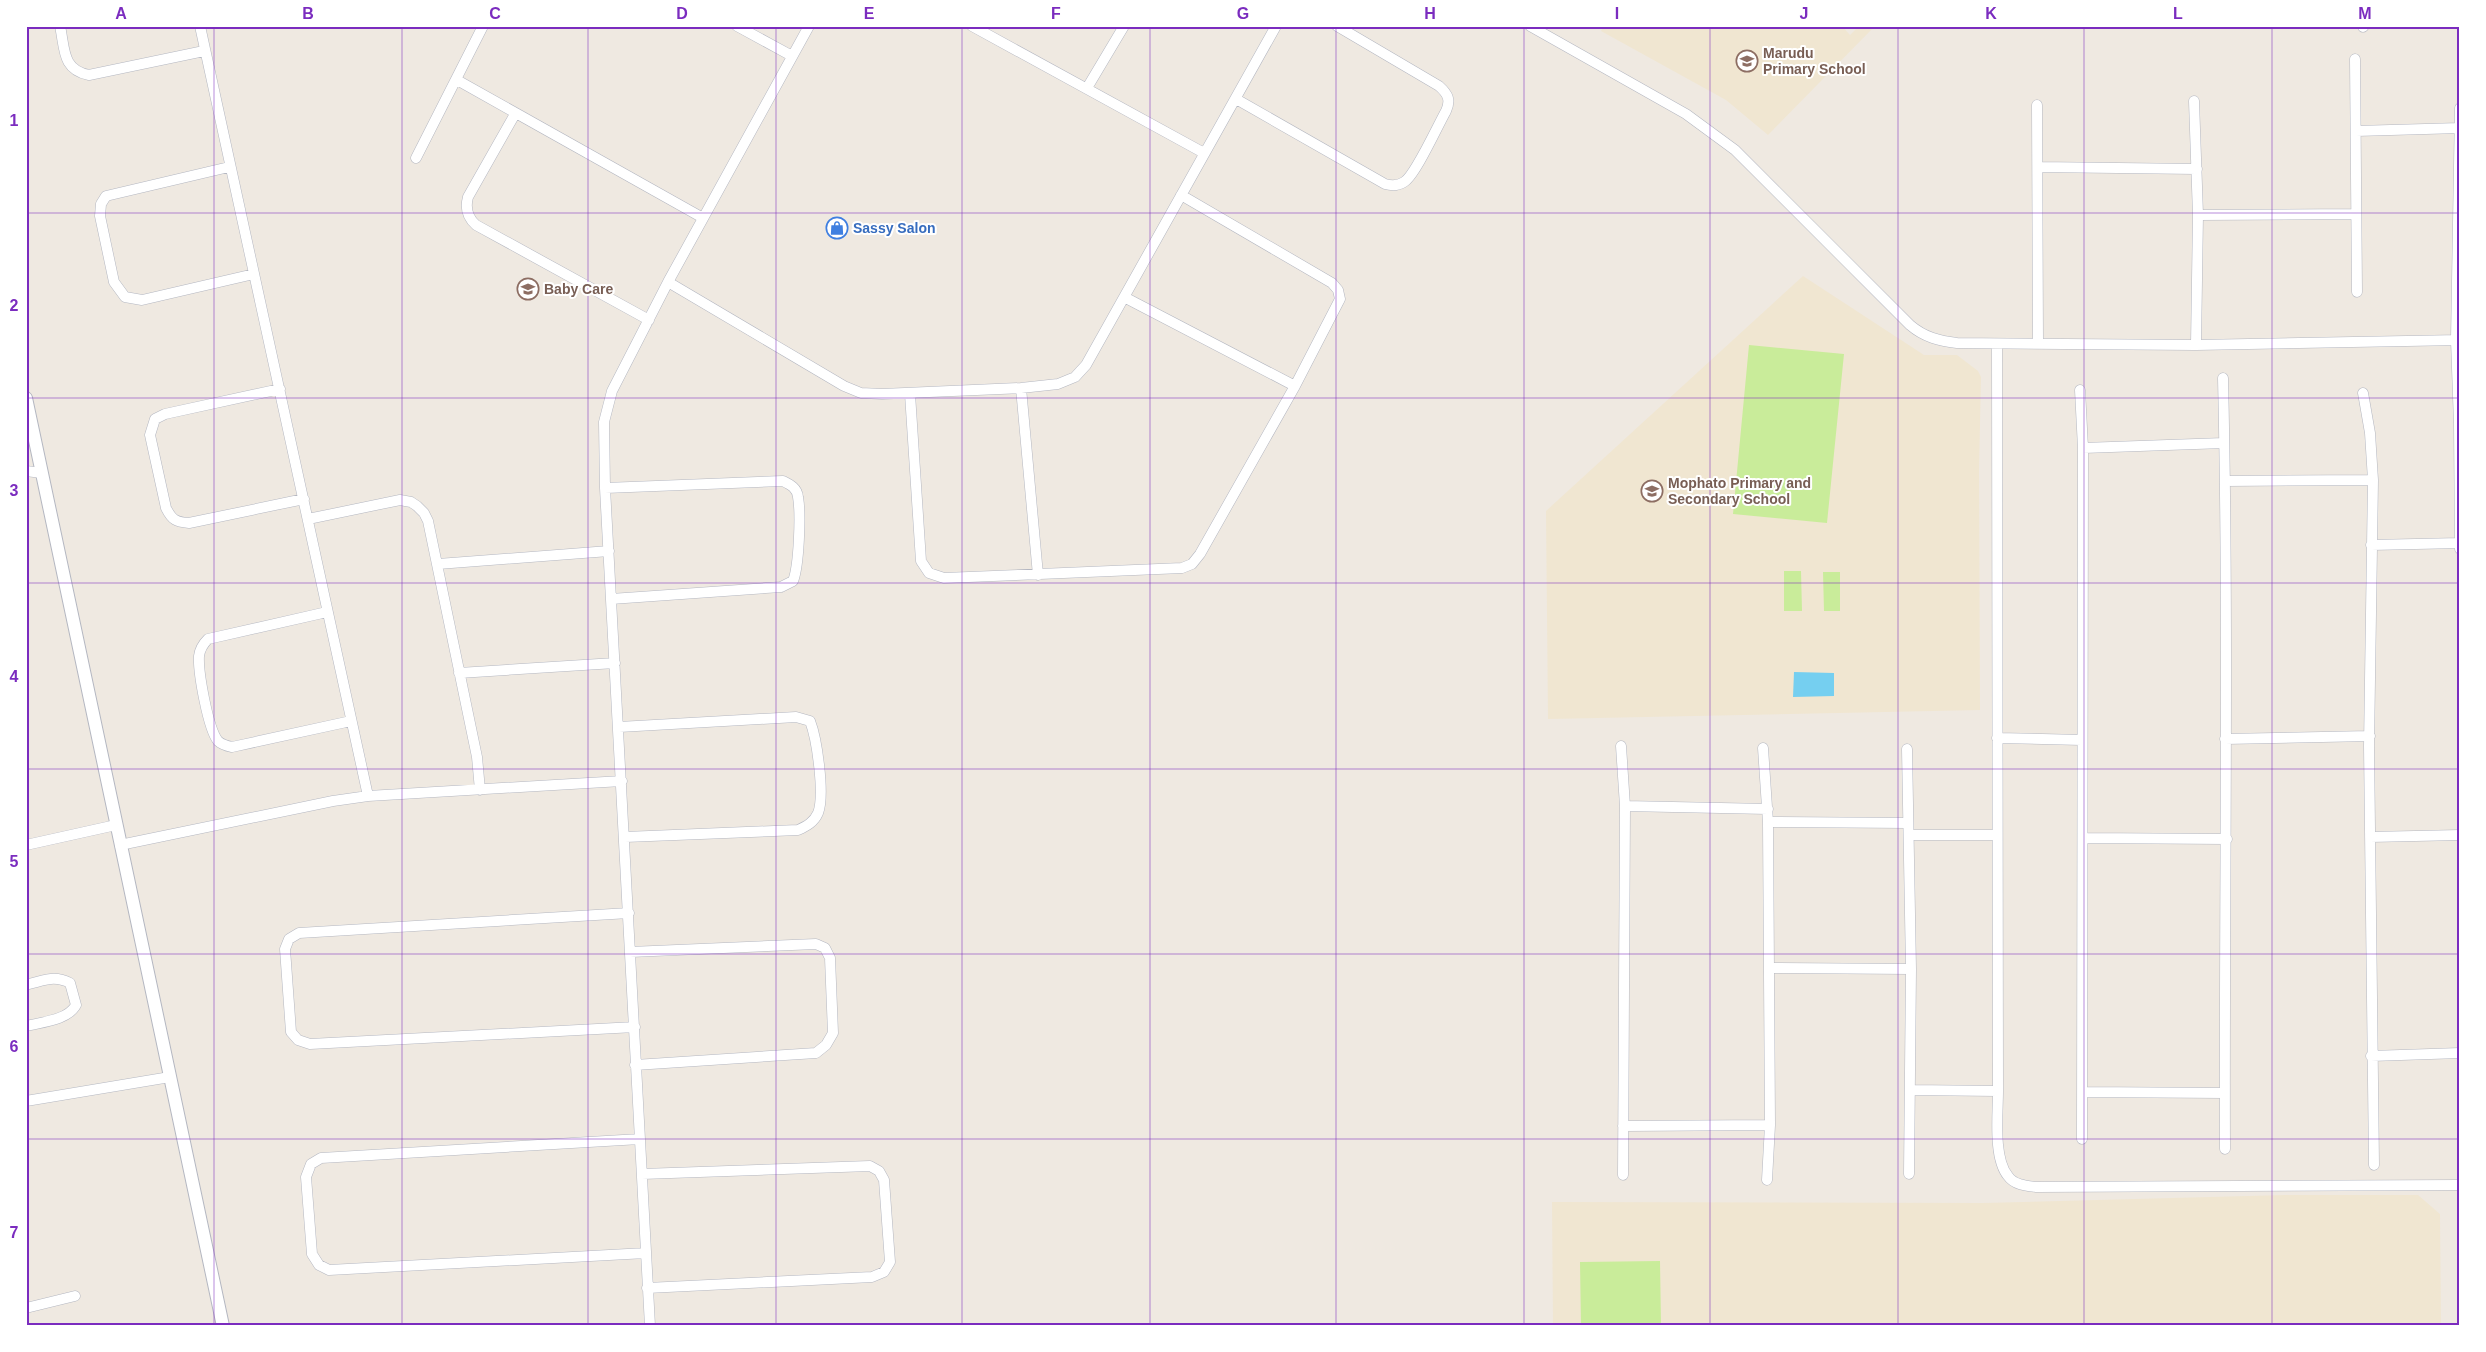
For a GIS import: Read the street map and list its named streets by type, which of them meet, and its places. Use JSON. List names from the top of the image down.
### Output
{
  "places": {
    "school or university": ["Marudu Primary School", "Baby Care", "Mophato Primary and Secondary School"],
    "shop": ["Sassy Salon"]
  },
  "grid": {
    "columns": [
      "A",
      "B",
      "C",
      "D",
      "E",
      "F",
      "G",
      "H",
      "I",
      "J",
      "K",
      "L",
      "M"
    ],
    "rows": [
      "1",
      "2",
      "3",
      "4",
      "5",
      "6",
      "7"
    ]
  }
}
